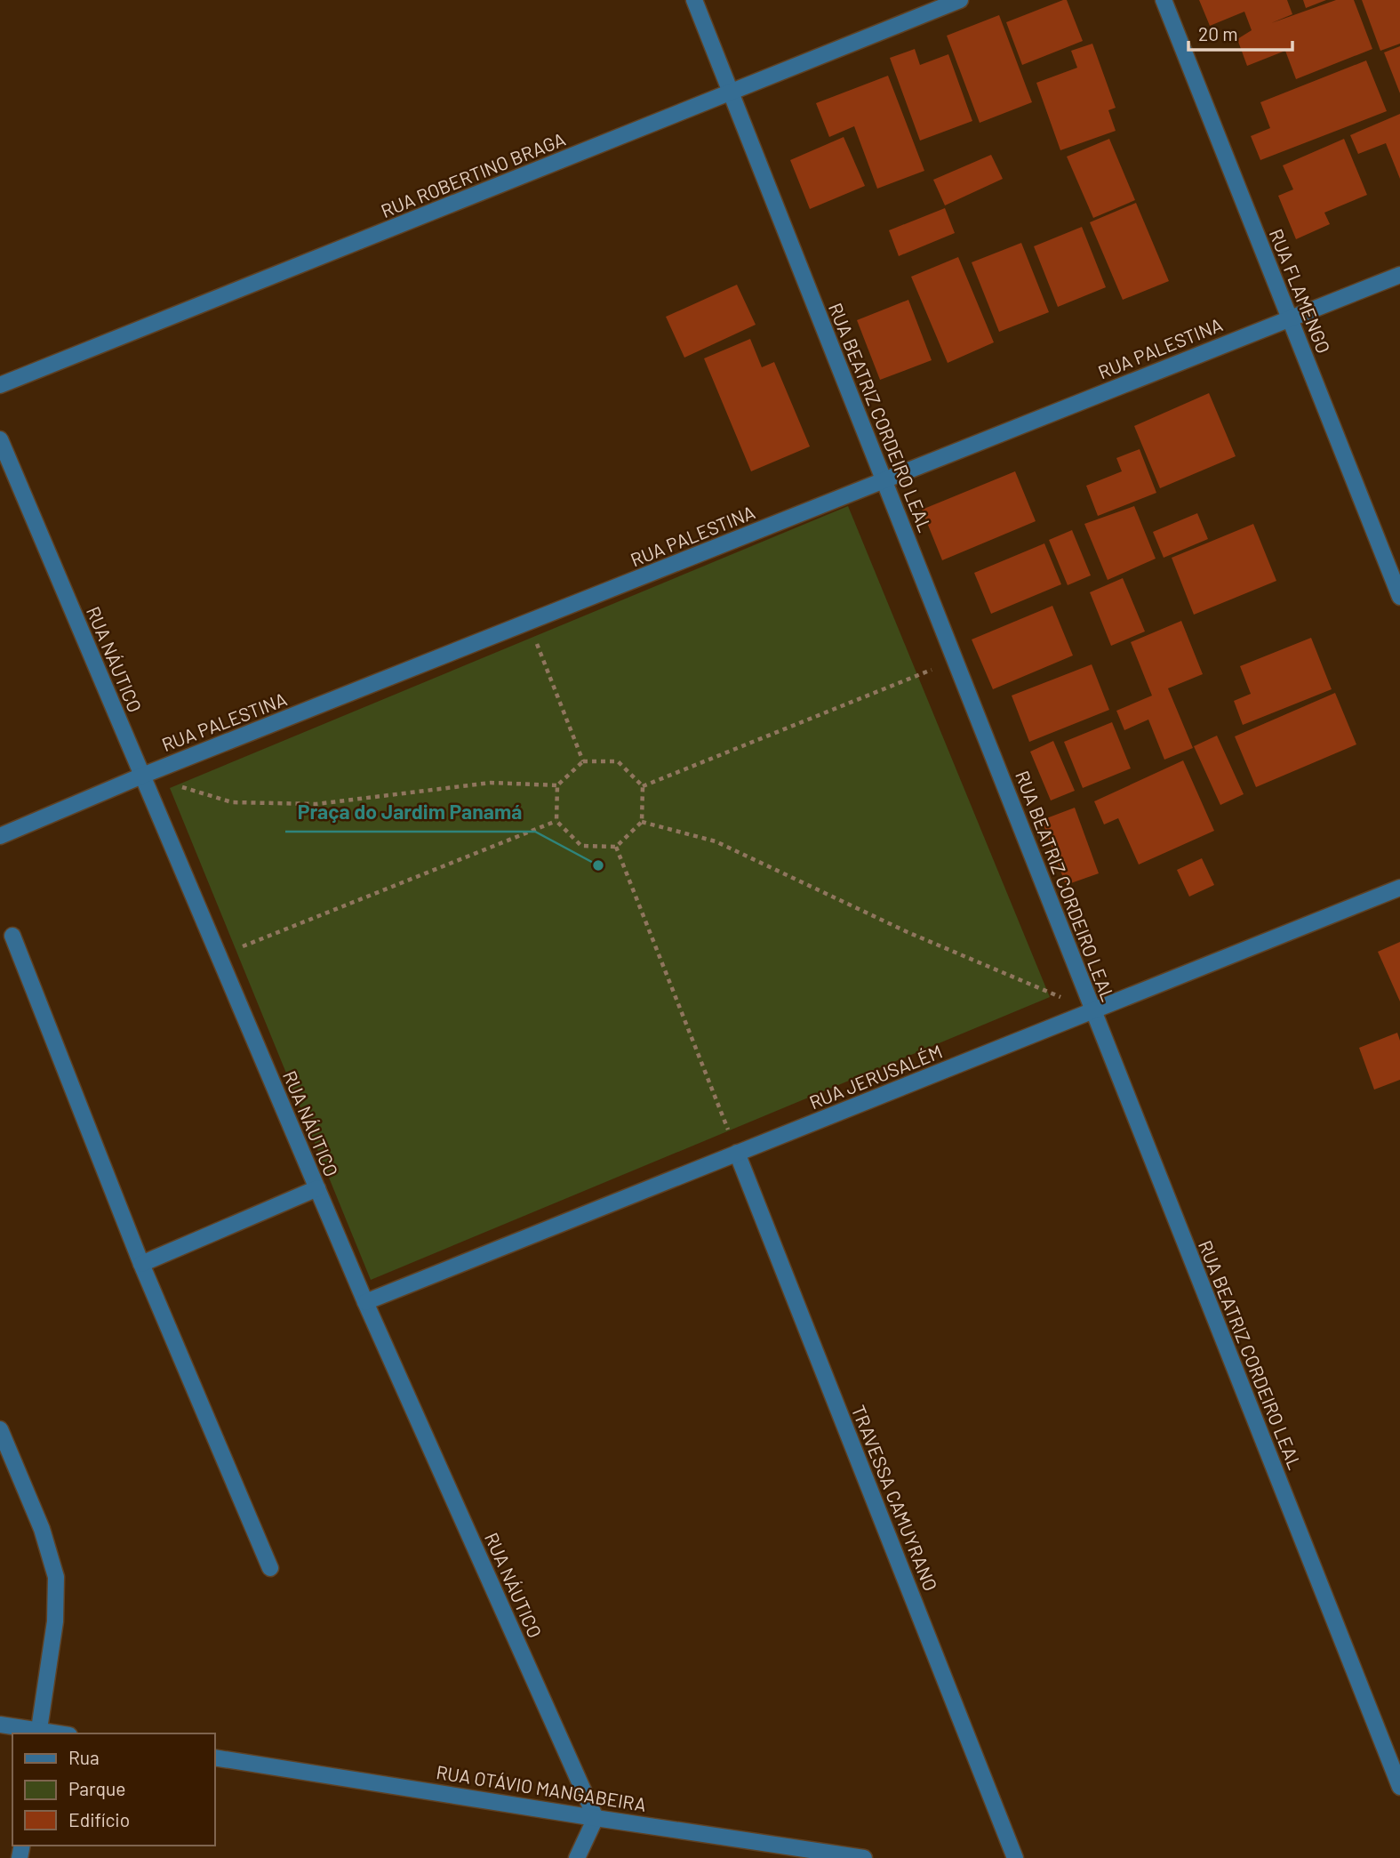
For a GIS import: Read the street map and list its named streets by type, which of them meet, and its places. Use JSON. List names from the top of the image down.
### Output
{
  "streets": {
    "street": [
      "RUA ROBERTINO BRAGA",
      "RUA FLAMENGO",
      "RUA PALESTINA",
      "RUA BEATRIZ CORDEIRO LEAL",
      "RUA NÁUTICO",
      "RUA JERUSALÉM",
      "TRAVESSA CAMUYRANO",
      "RUA OTÁVIO MANGABEIRA"
    ]
  },
  "crossings": [
    ["RUA ROBERTINO BRAGA", "RUA BEATRIZ CORDEIRO LEAL"],
    ["RUA FLAMENGO", "RUA PALESTINA"],
    ["RUA PALESTINA", "RUA BEATRIZ CORDEIRO LEAL"],
    ["RUA PALESTINA", "RUA NÁUTICO"],
    ["RUA BEATRIZ CORDEIRO LEAL", "RUA JERUSALÉM"],
    ["RUA NÁUTICO", "RUA JERUSALÉM"],
    ["RUA NÁUTICO", "RUA OTÁVIO MANGABEIRA"],
    ["RUA JERUSALÉM", "TRAVESSA CAMUYRANO"]
  ],
  "places": ["Praça do Jardim Panamá"],
  "legend": ["Rua", "Parque", "Edifício"],
  "scale_bar": "20 m"
}
